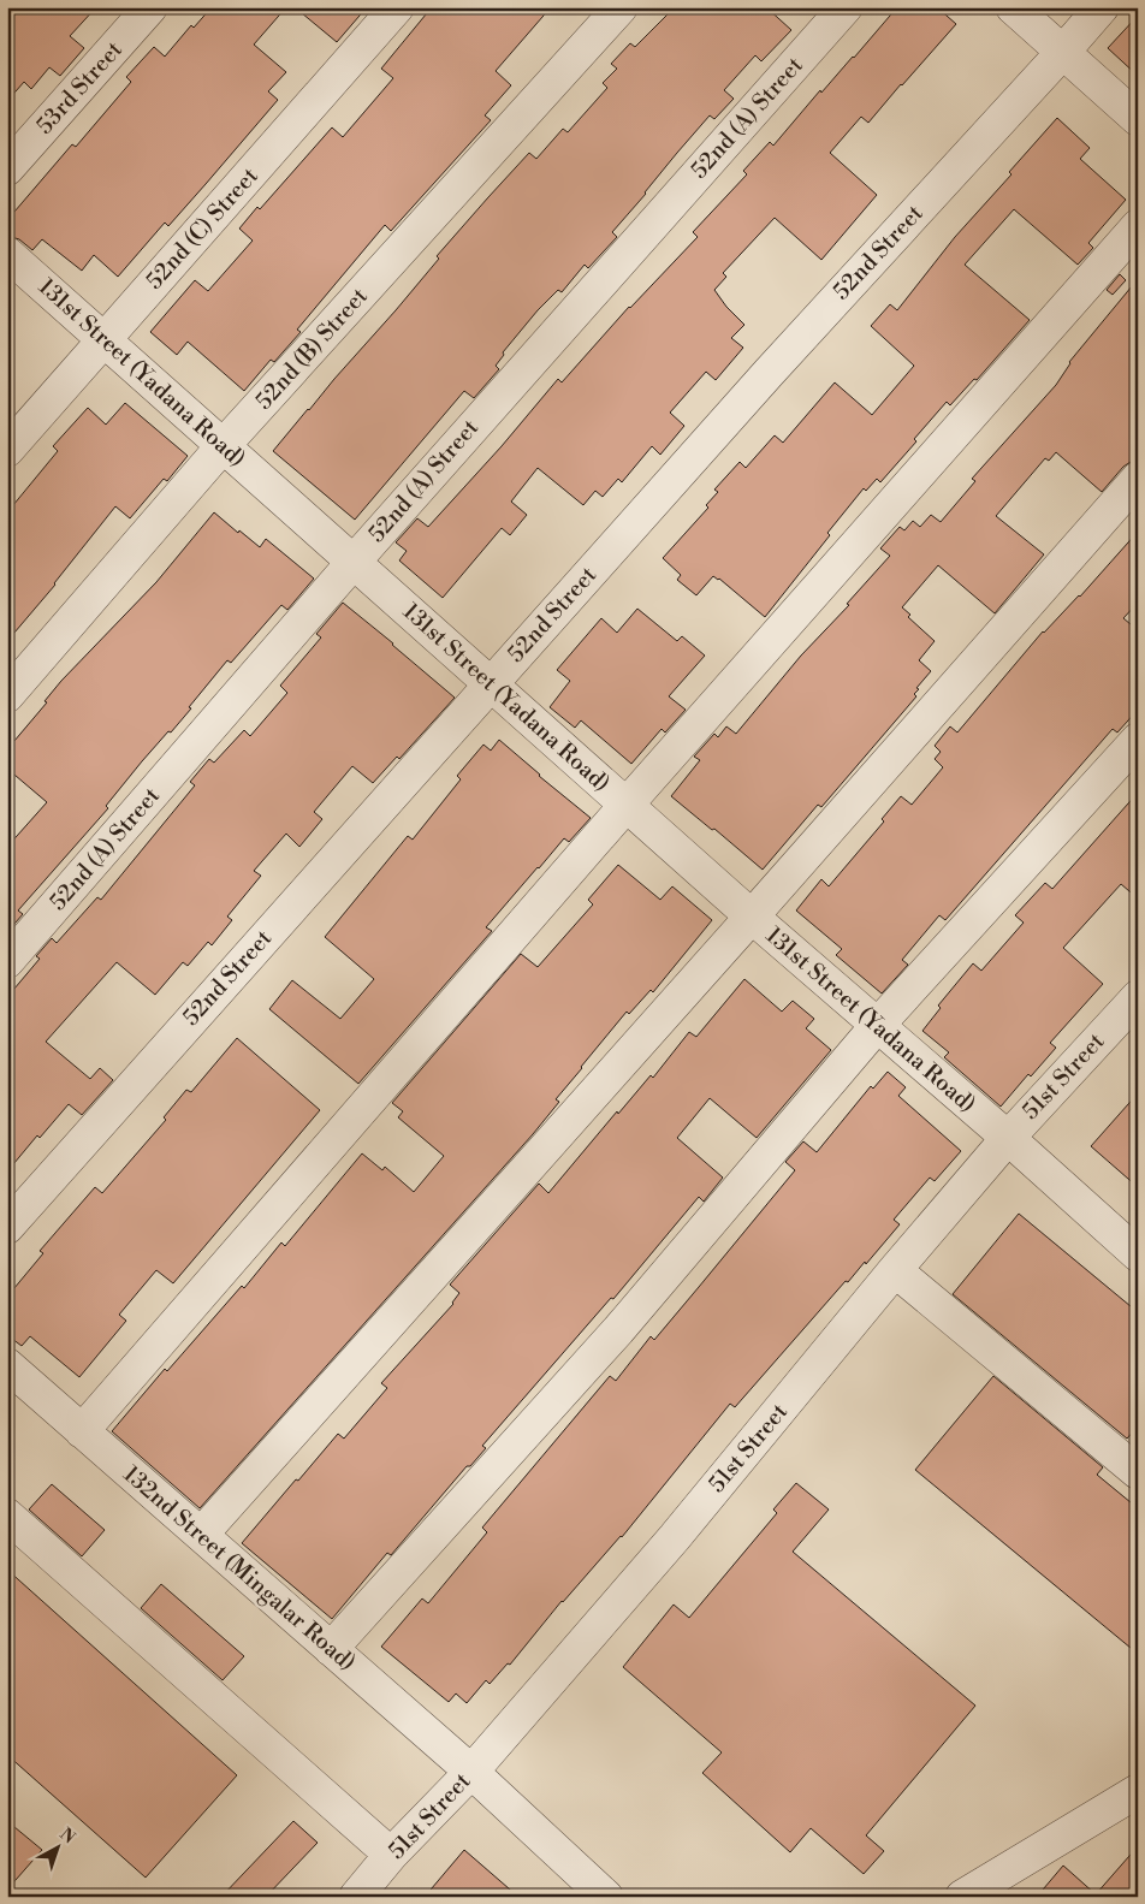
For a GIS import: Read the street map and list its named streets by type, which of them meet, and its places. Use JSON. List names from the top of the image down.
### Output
{
  "streets": {
    "street": [
      "53rd Street",
      "52nd (A) Street",
      "52nd (C) Street",
      "52nd Street",
      "52nd (B) Street",
      "131st Street (Yadana Road)",
      "51st Street",
      "132nd Street (Mingalar Road)"
    ]
  },
  "crossings": [
    ["52nd (A) Street", "131st Street (Yadana Road)"],
    ["52nd (C) Street", "131st Street (Yadana Road)"],
    ["52nd Street", "131st Street (Yadana Road)"],
    ["52nd (B) Street", "131st Street (Yadana Road)"],
    ["131st Street (Yadana Road)", "51st Street"],
    ["51st Street", "132nd Street (Mingalar Road)"]
  ],
  "north": "top right"
}
